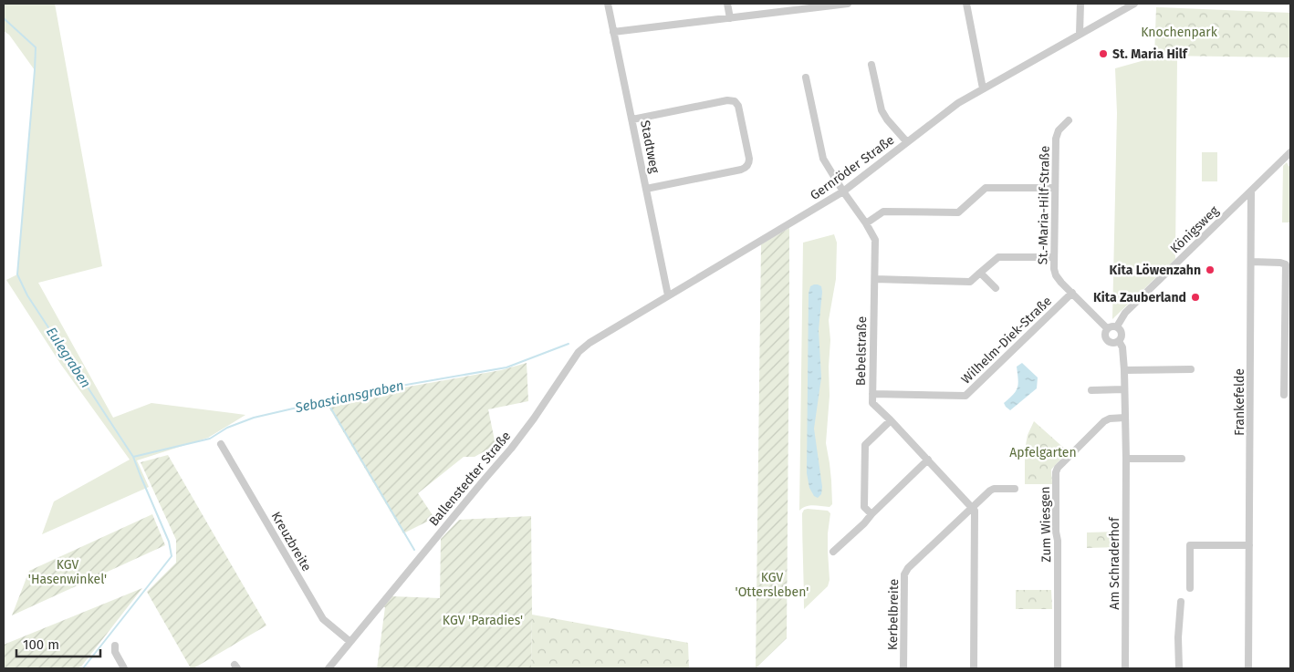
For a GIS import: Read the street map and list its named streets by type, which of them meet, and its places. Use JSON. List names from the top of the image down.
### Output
{
  "streets": {
    "street": [
      "Stadtweg",
      "Gernröder Straße",
      "St.-Maria-Hilf-Straße",
      "Königsweg",
      "Wilhelm-Diek-Straße",
      "Bebelstraße",
      "Frankefelde",
      "Ballenstedter Straße",
      "Zum Wiesgen",
      "Kreuzbreite",
      "Am Schraderhof",
      "Kerbelbreite"
    ]
  },
  "crossings": [
    ["Stadtweg", "Gernröder Straße"],
    ["Gernröder Straße", "Bebelstraße"],
    ["Gernröder Straße", "Ballenstedter Straße"],
    ["St.-Maria-Hilf-Straße", "Königsweg"],
    ["St.-Maria-Hilf-Straße", "Wilhelm-Diek-Straße"],
    ["St.-Maria-Hilf-Straße", "Am Schraderhof"],
    ["Königsweg", "Frankefelde"],
    ["Königsweg", "Am Schraderhof"],
    ["Wilhelm-Diek-Straße", "Bebelstraße"],
    ["Bebelstraße", "Kerbelbreite"],
    ["Ballenstedter Straße", "Kreuzbreite"],
    ["Zum Wiesgen", "Am Schraderhof"]
  ],
  "water": ["Eulegraben", "Sebastiansgraben"],
  "parks": [
    "Knochenpark",
    "Apfelgarten",
    "KGV 'Hasenwinkel'",
    "KGV 'Ottersleben'",
    "KGV 'Paradies'"
  ],
  "places": ["St. Maria Hilf", "Kita Löwenzahn", "Kita Zauberland"],
  "scale_bar": "100 m"
}
